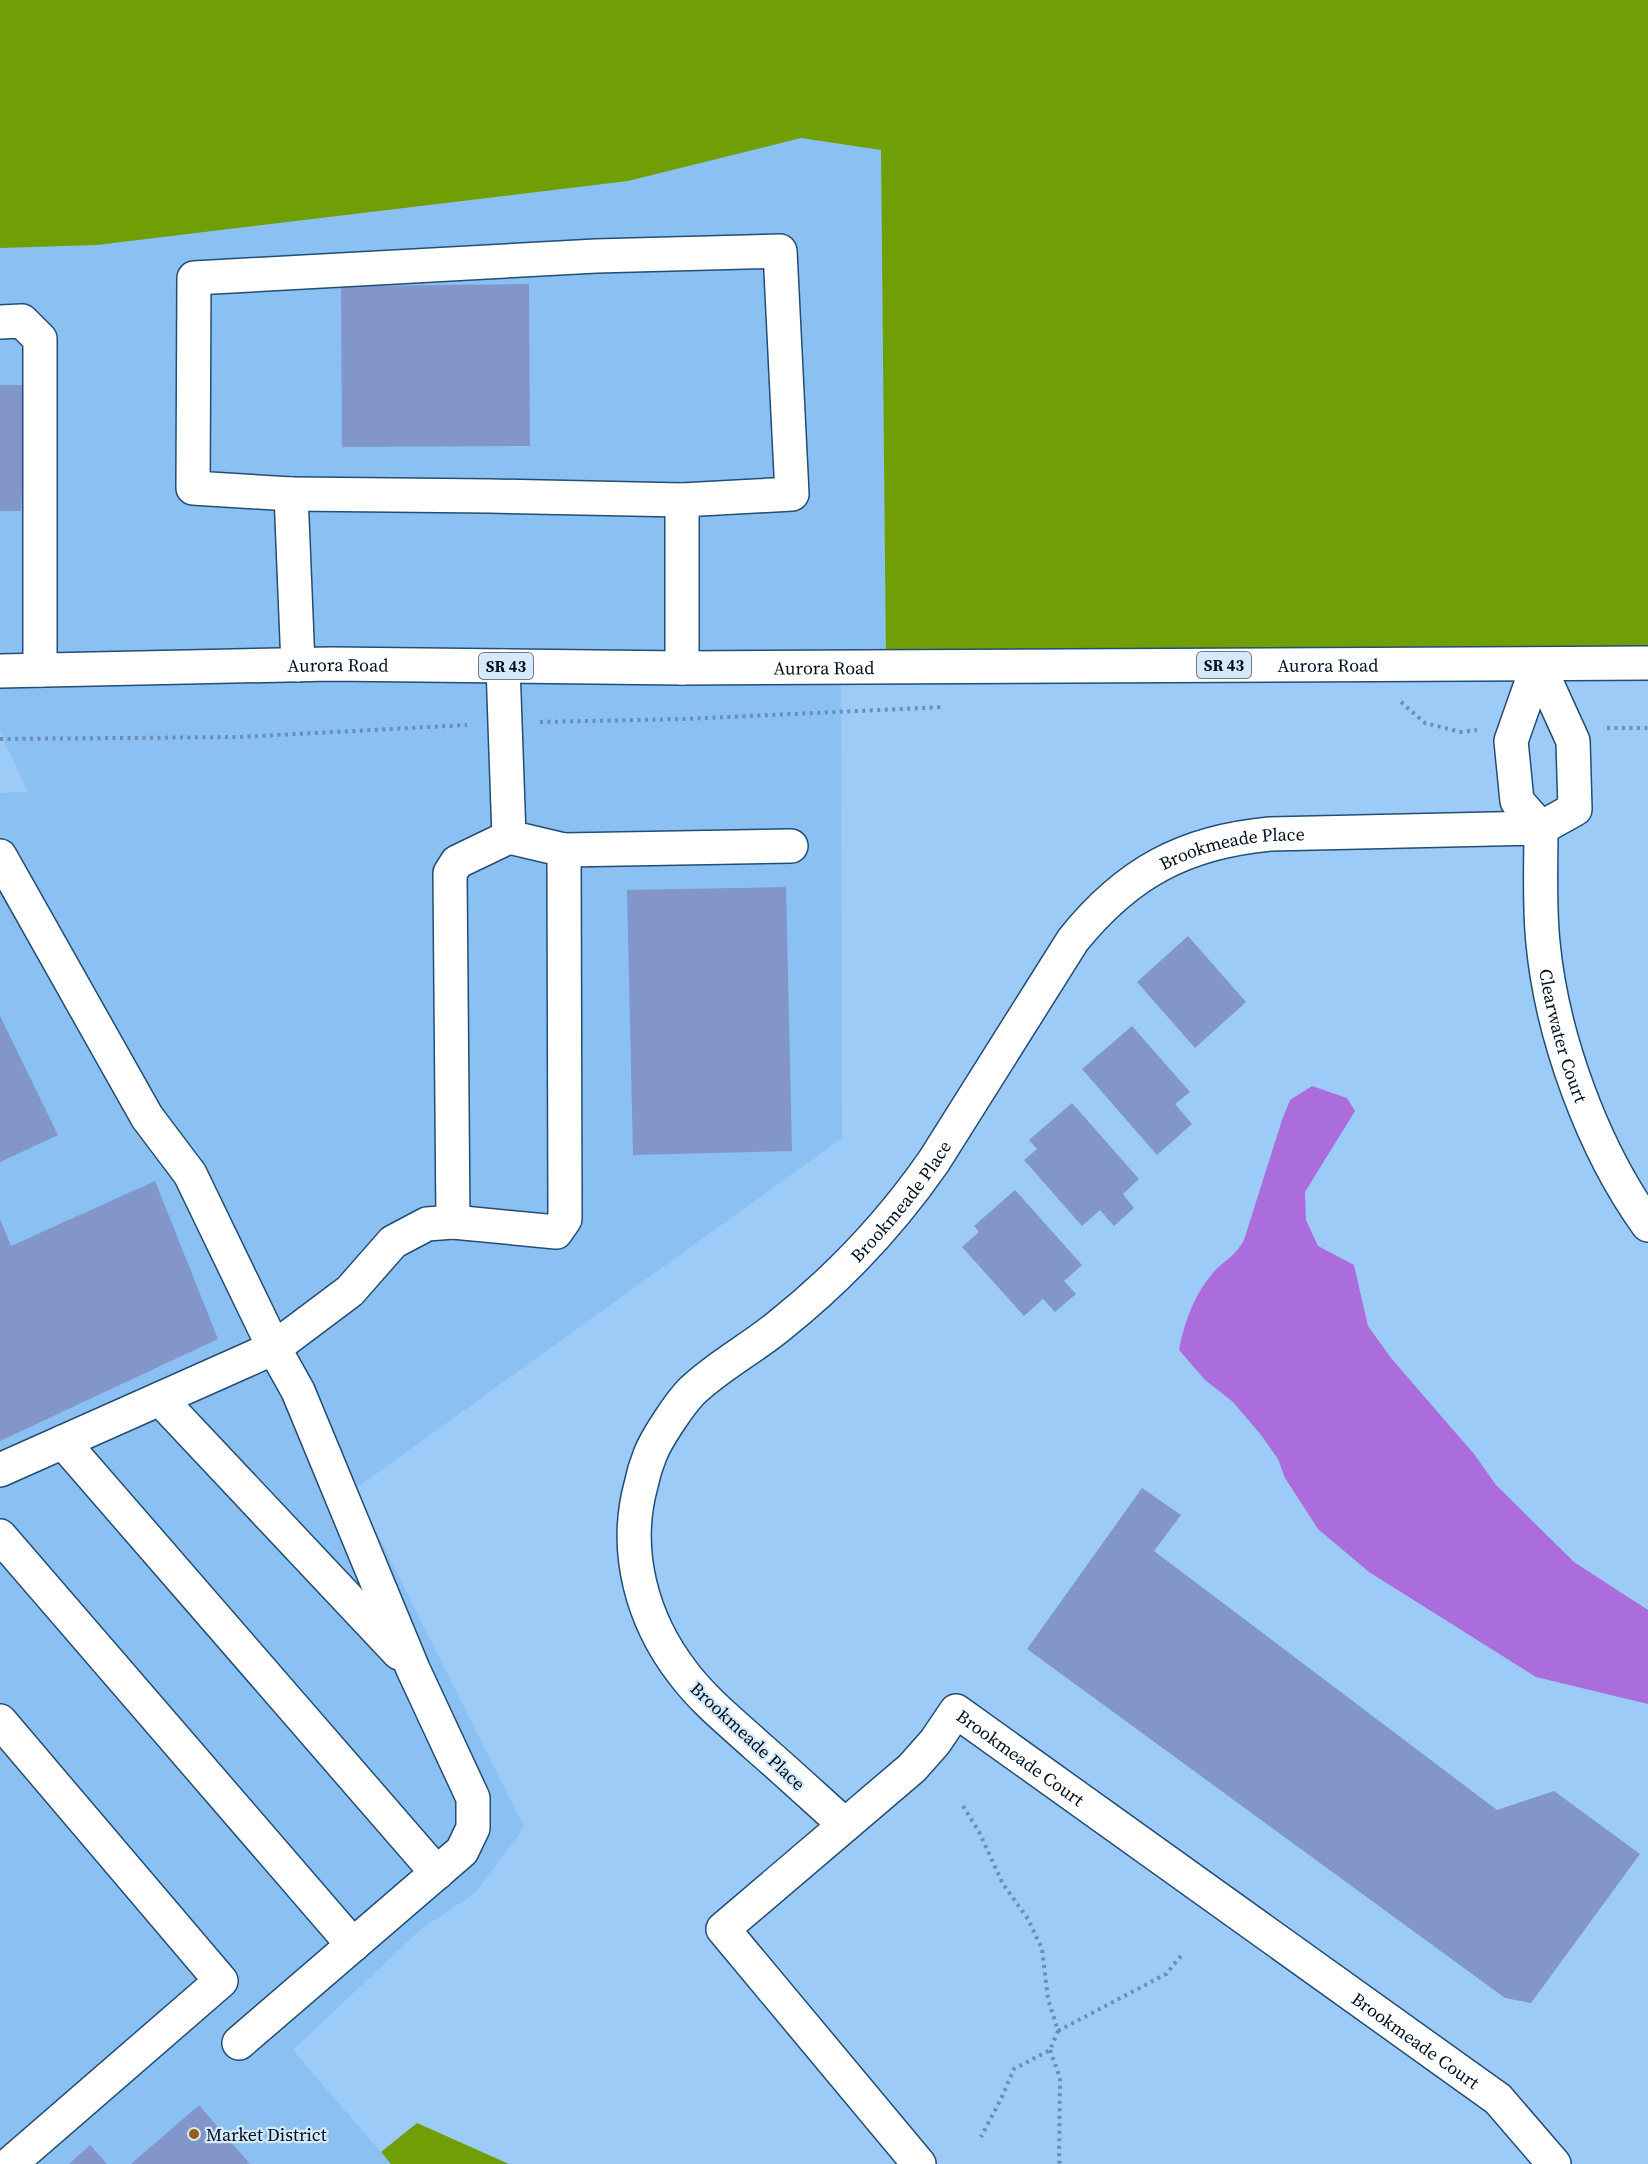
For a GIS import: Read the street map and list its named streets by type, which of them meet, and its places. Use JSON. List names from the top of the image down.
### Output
{
  "streets": {
    "street": [
      "Aurora Road",
      "SR 43",
      "Brookmeade Place",
      "Clearwater Court",
      "Brookmeade Court"
    ]
  },
  "crossings": [
    ["Brookmeade Place", "Clearwater Court"],
    ["Brookmeade Place", "Brookmeade Court"]
  ],
  "places": ["Market District"]
}
